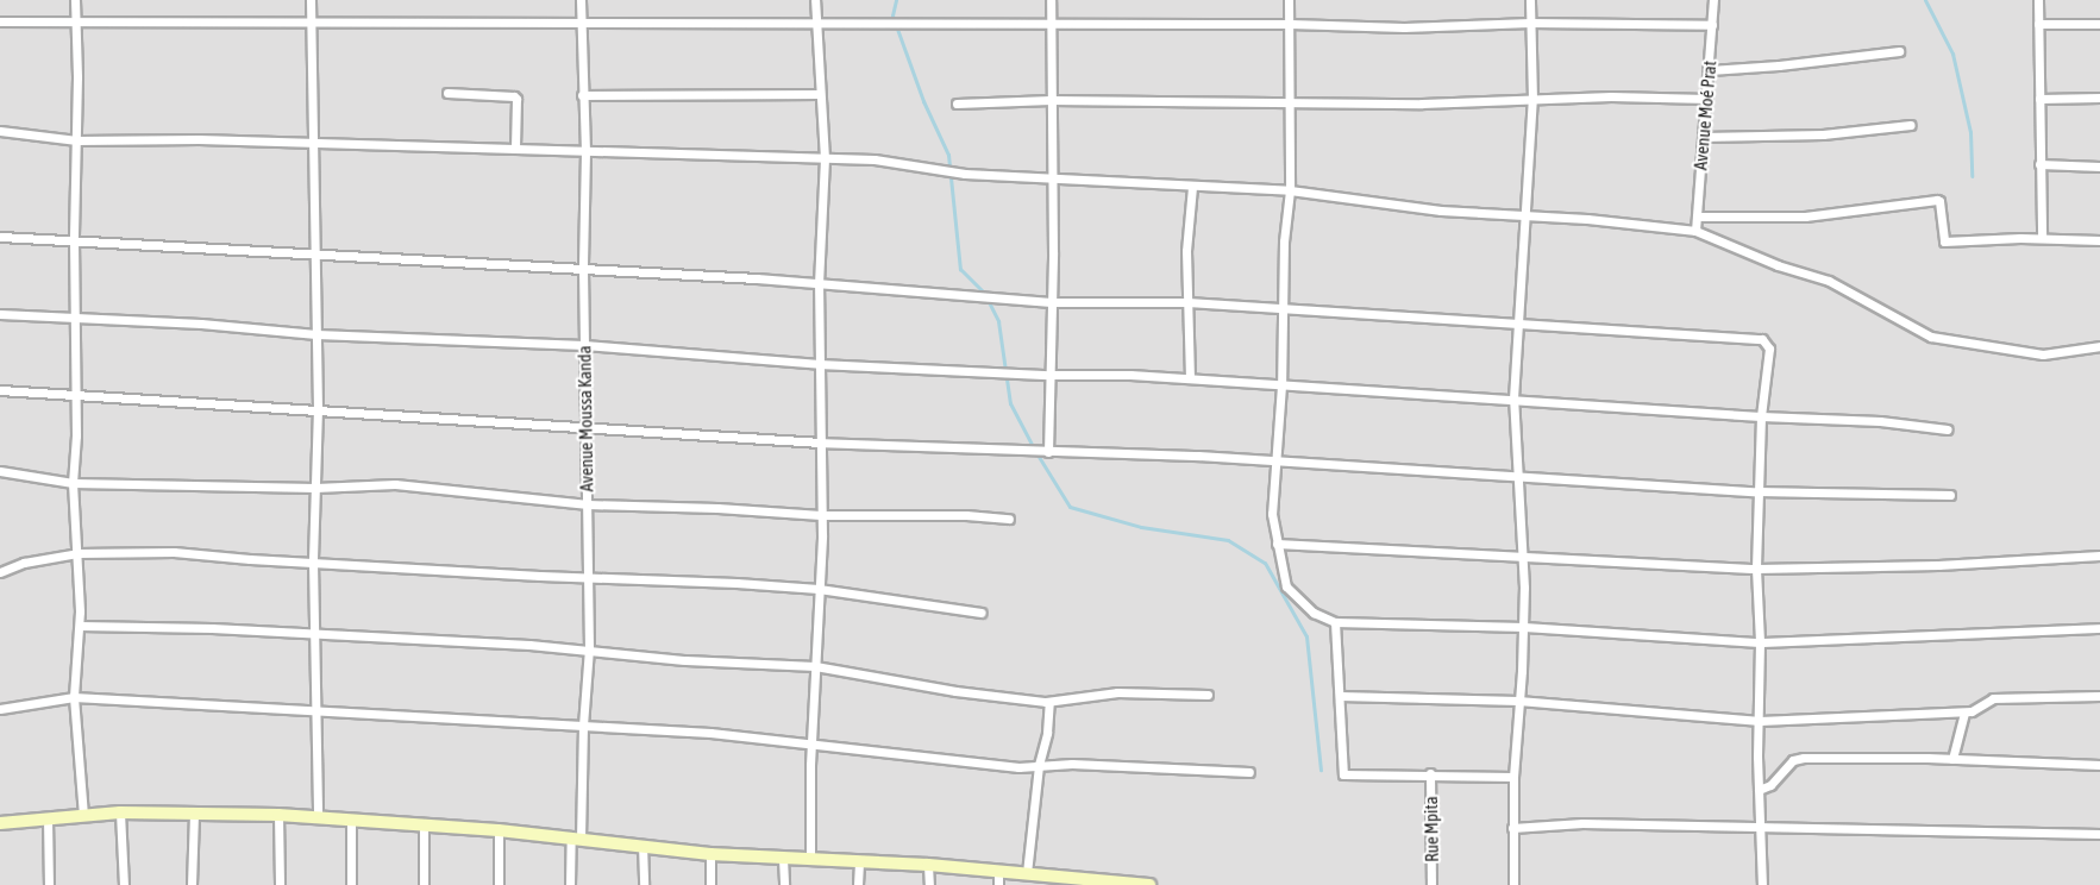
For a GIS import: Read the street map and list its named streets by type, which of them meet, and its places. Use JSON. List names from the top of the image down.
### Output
{
  "streets": {
    "street": ["Avenue Moé Prat", "Avenue Moussa Kanda", "Rue Mpita"]
  }
}
